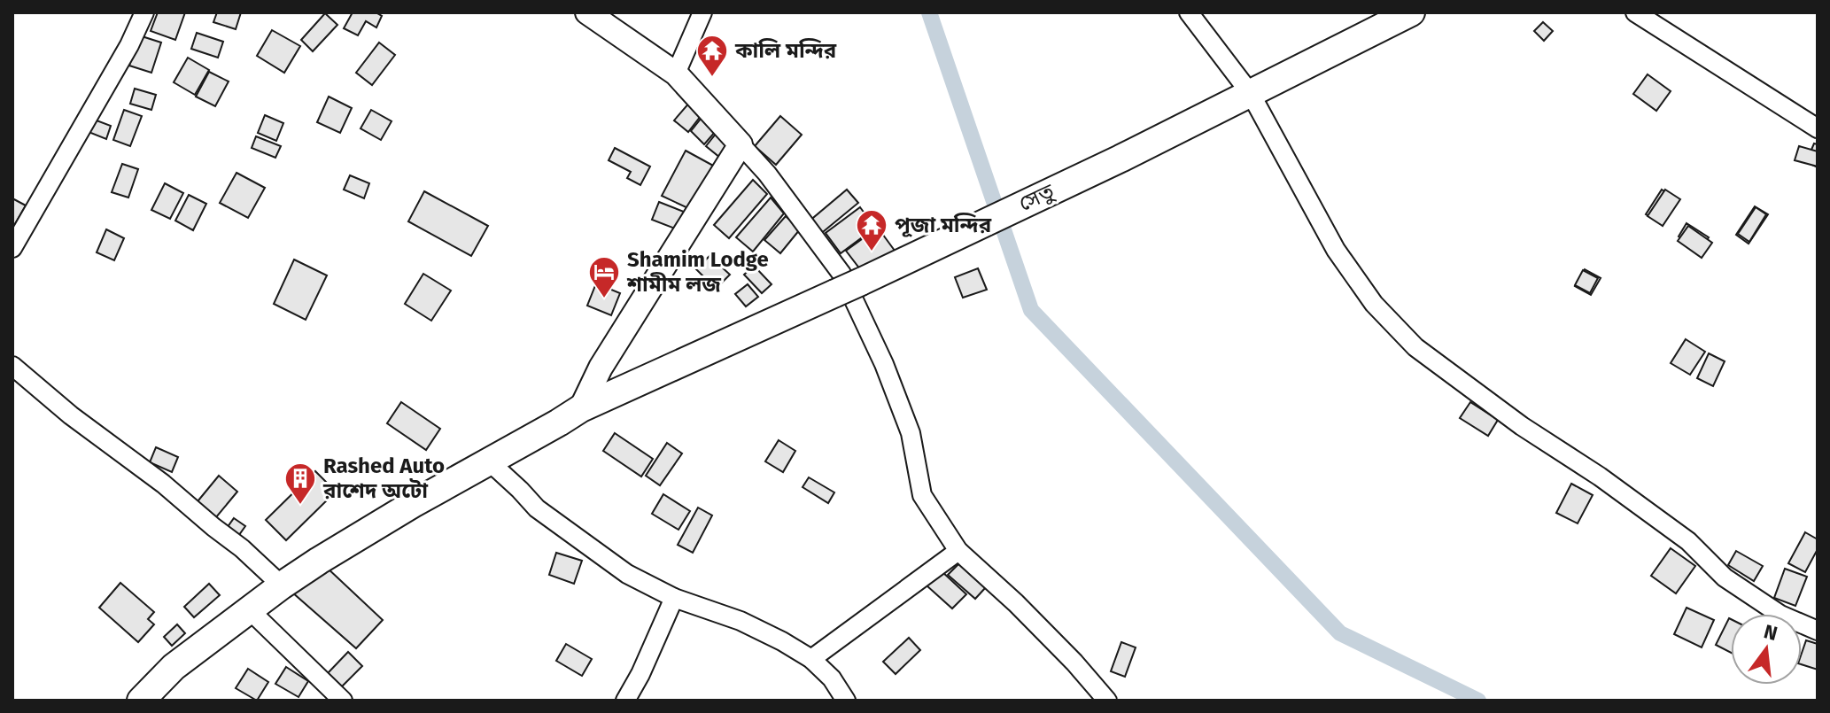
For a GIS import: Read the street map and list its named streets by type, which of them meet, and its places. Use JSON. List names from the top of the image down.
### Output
{
  "streets": {
    "highway": ["সেতু"]
  },
  "places": {
    "temple": ["কালি মন্দির", "পূজা মন্দির"],
    "hotel": ["Shamim Lodge শামীম লজ"],
    "building": ["Rashed Auto রাশেদ অটো"]
  },
  "north": "top"
}
